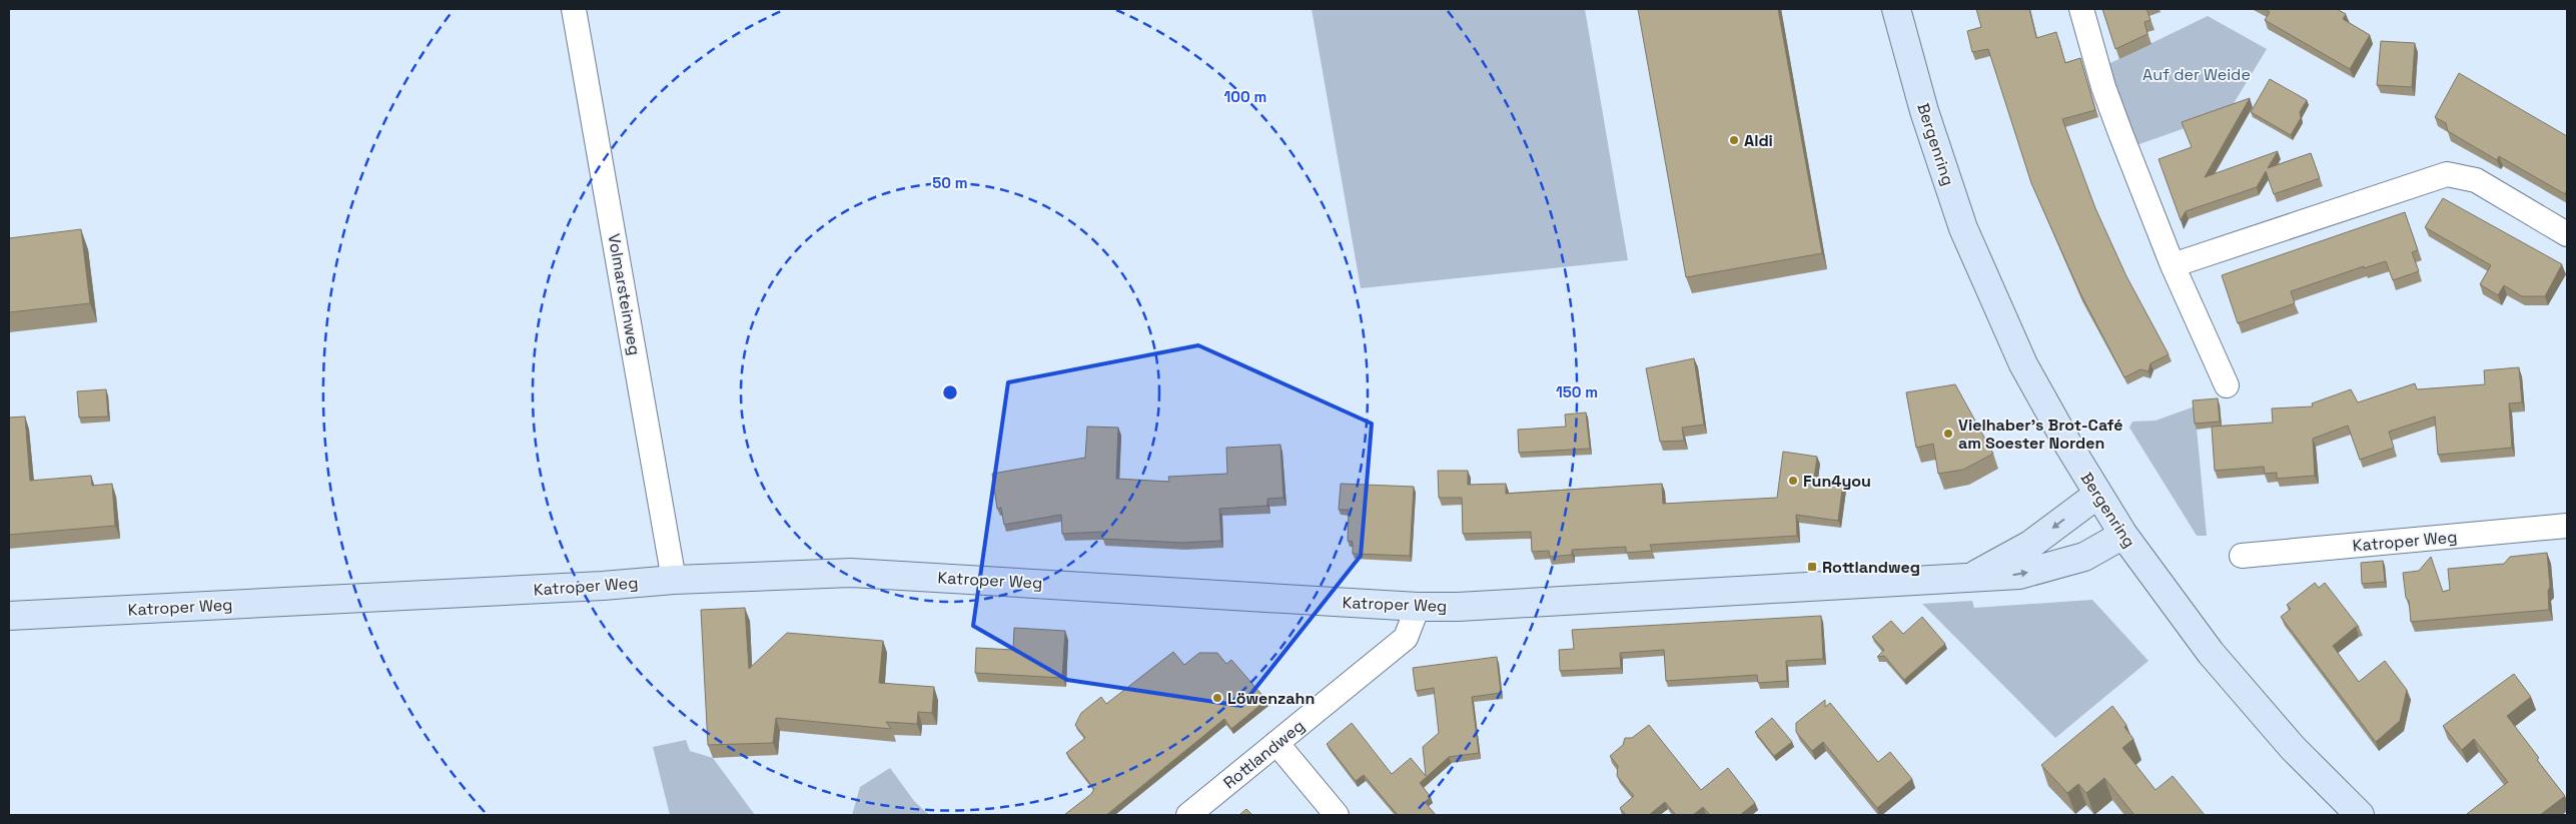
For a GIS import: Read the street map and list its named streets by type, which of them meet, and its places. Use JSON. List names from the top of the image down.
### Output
{
  "streets": {
    "street": [
      "Bergenring",
      "Volmarsteinweg",
      "Katroper Weg",
      "Rottlandweg"
    ]
  },
  "crossings": [
    ["Bergenring", "Katroper Weg"],
    ["Volmarsteinweg", "Katroper Weg"],
    ["Katroper Weg", "Rottlandweg"]
  ],
  "parks": ["Auf der Weide"],
  "places": {
    "other": [
      "Aldi",
      "Vielhaber's Brot-Café am Soester Norden",
      "Fun4you",
      "Löwenzahn"
    ],
    "transit": ["Rottlandweg"]
  },
  "rings": ["100 m", "50 m", "150 m"]
}
